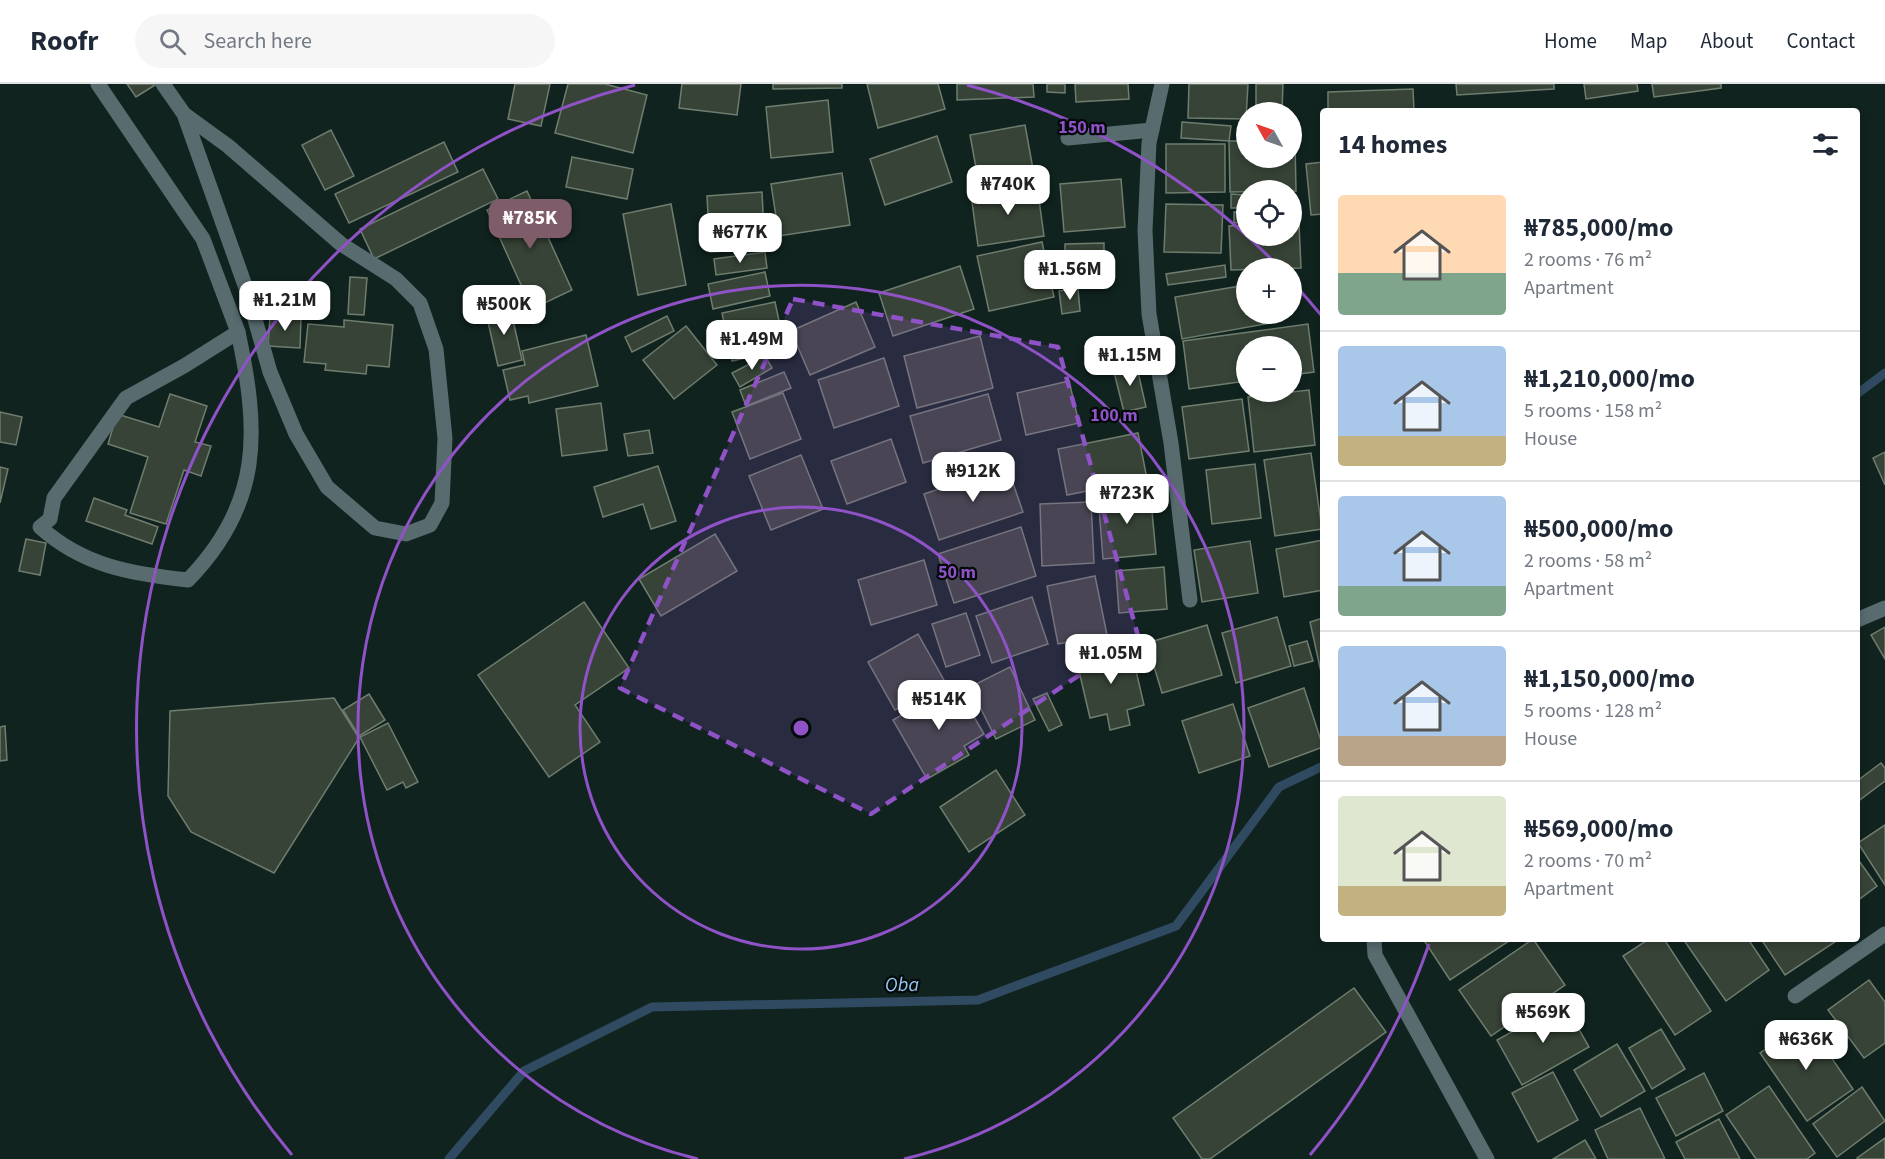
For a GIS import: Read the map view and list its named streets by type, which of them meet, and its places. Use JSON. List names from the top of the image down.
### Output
{
  "water": ["Oba"],
  "north": "top left",
  "page": {
    "header": "Roofr",
    "search": "Search here",
    "nav": [
      "Home",
      "Map",
      "About",
      "Contact"
    ],
    "map_buttons": ["+", "−"],
    "heading": "14 homes",
    "price": [
      "₦740K",
      "₦785K",
      "₦677K",
      "₦1.56M",
      "₦1.21M",
      "₦500K",
      "₦1.49M",
      "₦1.15M",
      "₦912K",
      "₦723K",
      "₦1.05M",
      "₦514K",
      "₦569K",
      "₦636K"
    ],
    "list": [
      {
        "name": "₦785,000/mo",
        "note": "2 rooms · 76 m² · Apartment"
      },
      {
        "name": "₦1,210,000/mo",
        "note": "5 rooms · 158 m² · House"
      },
      {
        "name": "₦500,000/mo",
        "note": "2 rooms · 58 m² · Apartment"
      },
      {
        "name": "₦1,150,000/mo",
        "note": "5 rooms · 128 m² · House"
      },
      {
        "name": "₦569,000/mo",
        "note": "2 rooms · 70 m² · Apartment"
      }
    ]
  },
  "rings": ["150 m", "100 m", "50 m"]
}
